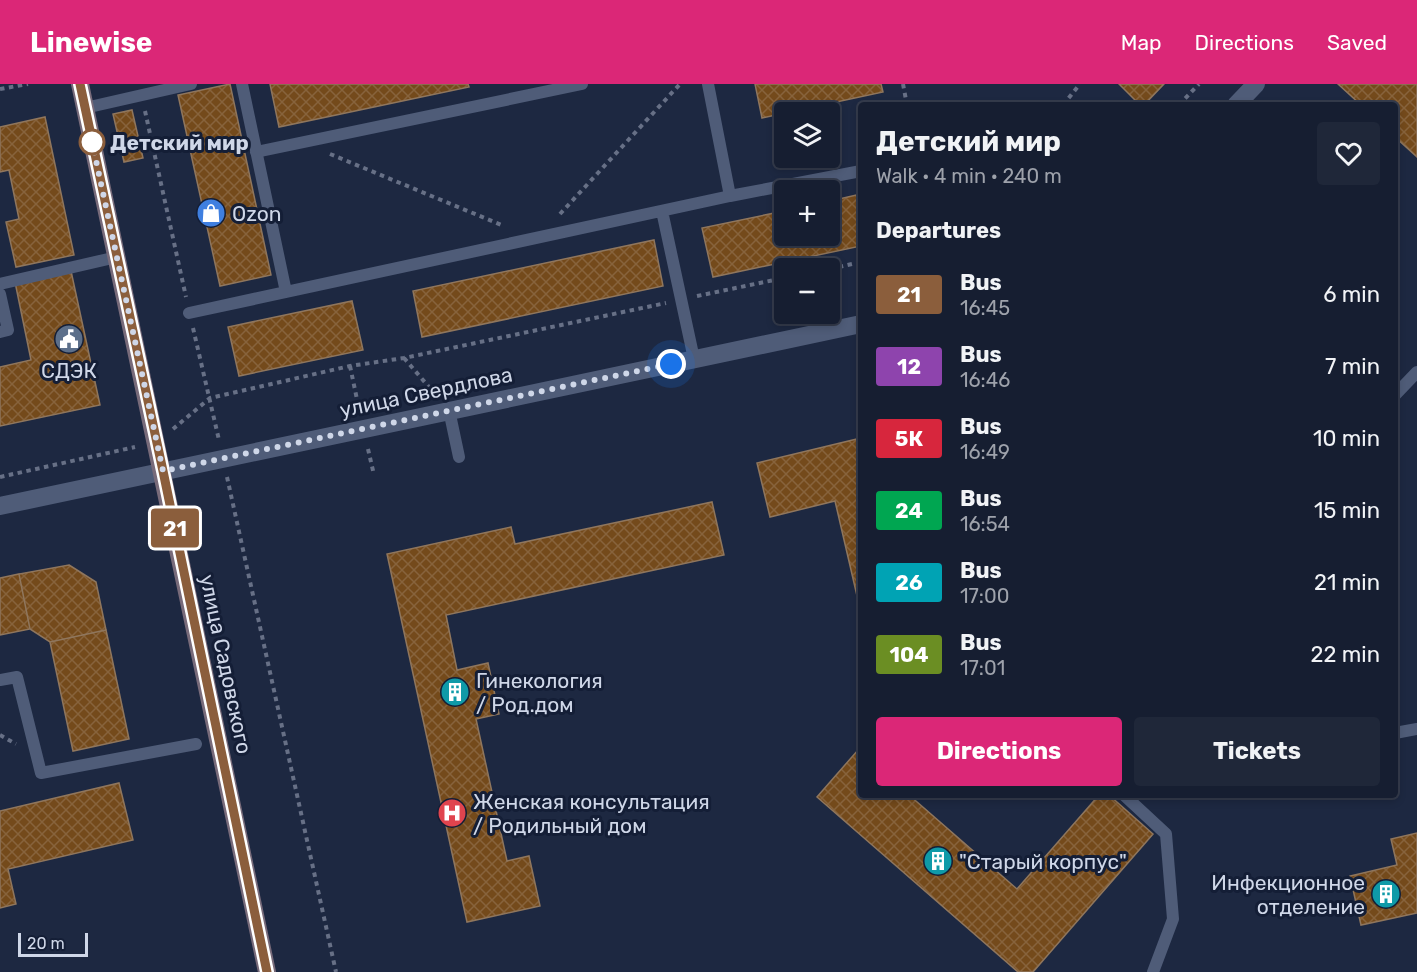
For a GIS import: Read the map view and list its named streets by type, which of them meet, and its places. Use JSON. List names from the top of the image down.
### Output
{
  "streets": {
    "street": ["улица Свердлова", "улица Садовского"]
  },
  "crossings": [
    ["улица Свердлова", "улица Садовского"]
  ],
  "places": {
    "other": ["Детский мир"],
    "shop": ["Ozon"],
    "public building": ["СДЭК"],
    "building": ["Гинекология / Род.дом", "\"Старый корпус\"", "Инфекционное отделение"],
    "hospital": ["Женская консультация / Родильный дом"]
  },
  "lines": ["bus line 21"],
  "scale_bar": "20 m",
  "page": {
    "header": "Linewise",
    "nav": ["Map", "Directions", "Saved"],
    "on_map": "21",
    "map_buttons": ["+", "−"],
    "heading": [
      ["Детский мир", "Walk · 4 min · 240 m"],
      "Departures"
    ],
    "list": [
      {
        "mark": "21",
        "name": "Bus",
        "note": "16:45",
        "value": "6 min"
      },
      {
        "mark": "12",
        "name": "Bus",
        "note": "16:46",
        "value": "7 min"
      },
      {
        "mark": "5К",
        "name": "Bus",
        "note": "16:49",
        "value": "10 min"
      },
      {
        "mark": "24",
        "name": "Bus",
        "note": "16:54",
        "value": "15 min"
      },
      {
        "mark": "26",
        "name": "Bus",
        "note": "17:00",
        "value": "21 min"
      },
      {
        "mark": "104",
        "name": "Bus",
        "note": "17:01",
        "value": "22 min"
      }
    ],
    "buttons": ["Directions", "Tickets"],
    "scale": "20 m"
  }
}
